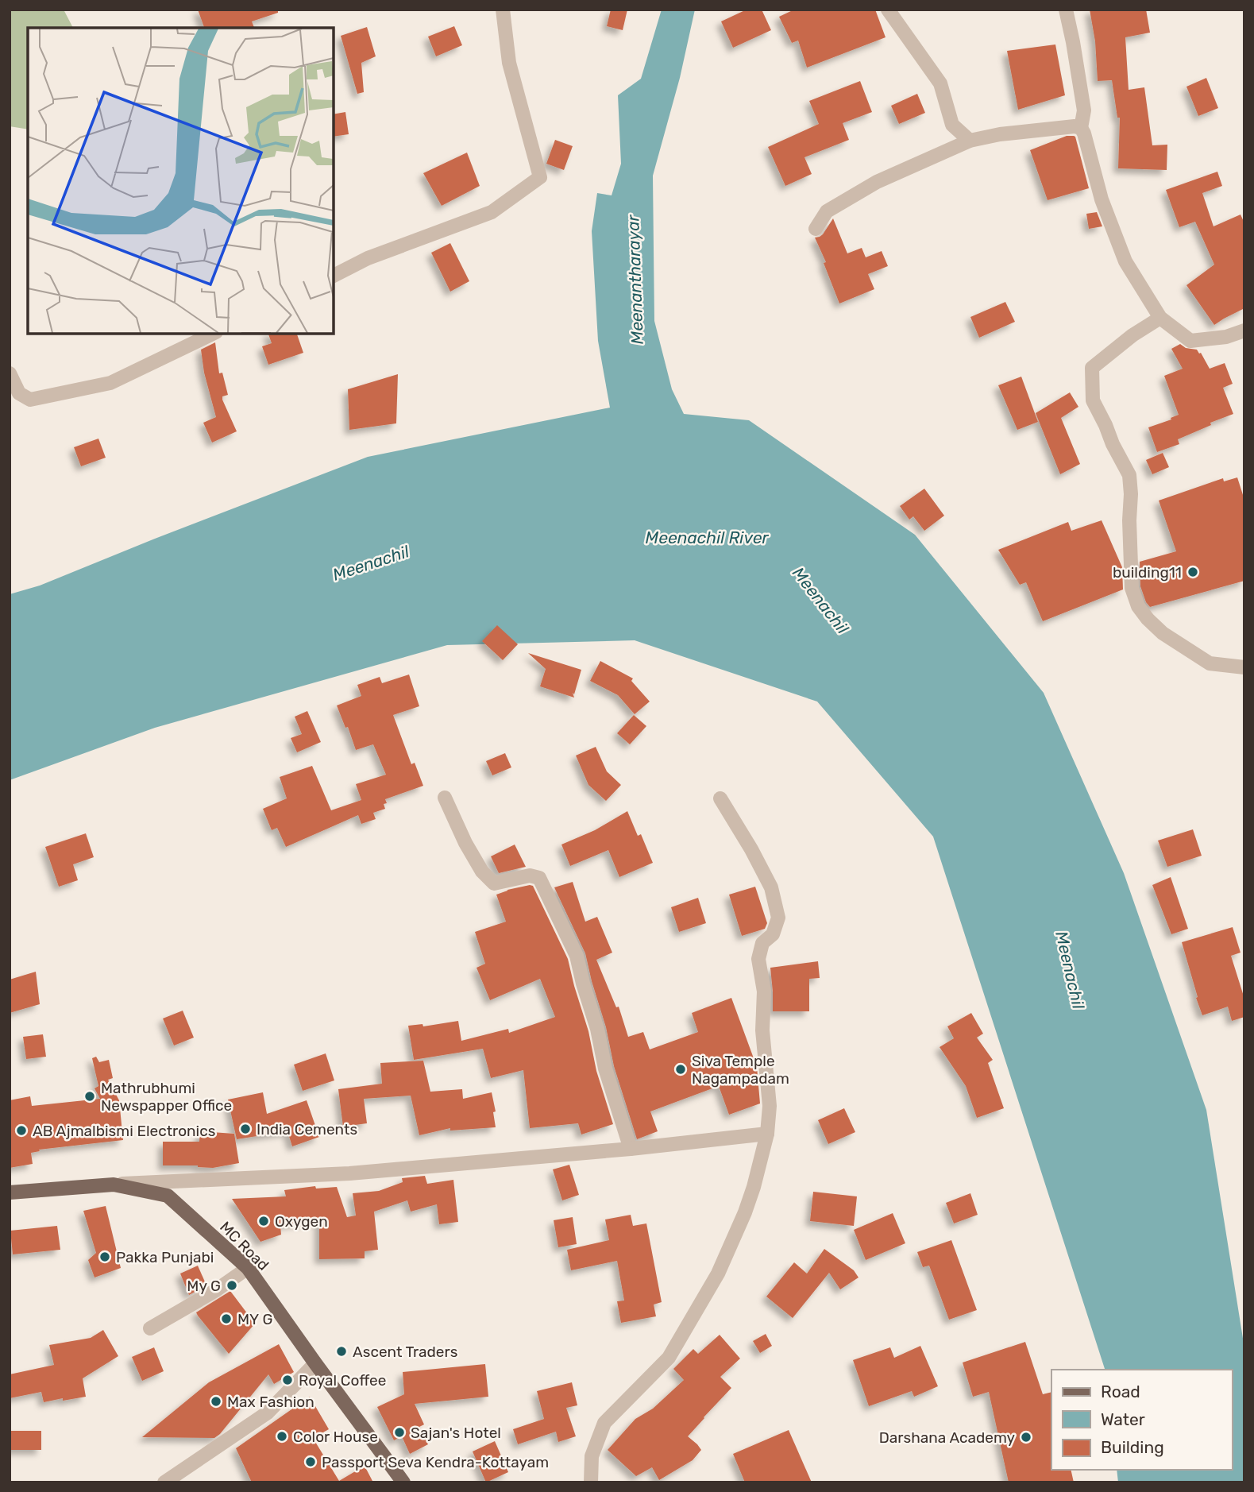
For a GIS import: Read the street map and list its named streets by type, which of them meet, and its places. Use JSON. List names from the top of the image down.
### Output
{
  "streets": {
    "main road": ["MC Road"]
  },
  "water": ["Meenantharayar", "Meenachil River", "Meenachil"],
  "places": [
    "building11",
    "Siva Temple Nagampadam",
    "Mathrubhumi Newspapper Office",
    "India Cements",
    "AB Ajmalbismi Electronics",
    "Oxygen",
    "Pakka Punjabi",
    "My G",
    "MY G",
    "Ascent Traders",
    "Royal Coffee",
    "Max Fashion",
    "Sajan's Hotel",
    "Color House",
    "Darshana Academy",
    "Passport Seva Kendra-Kottayam"
  ],
  "legend": ["Road", "Water", "Building"]
}
